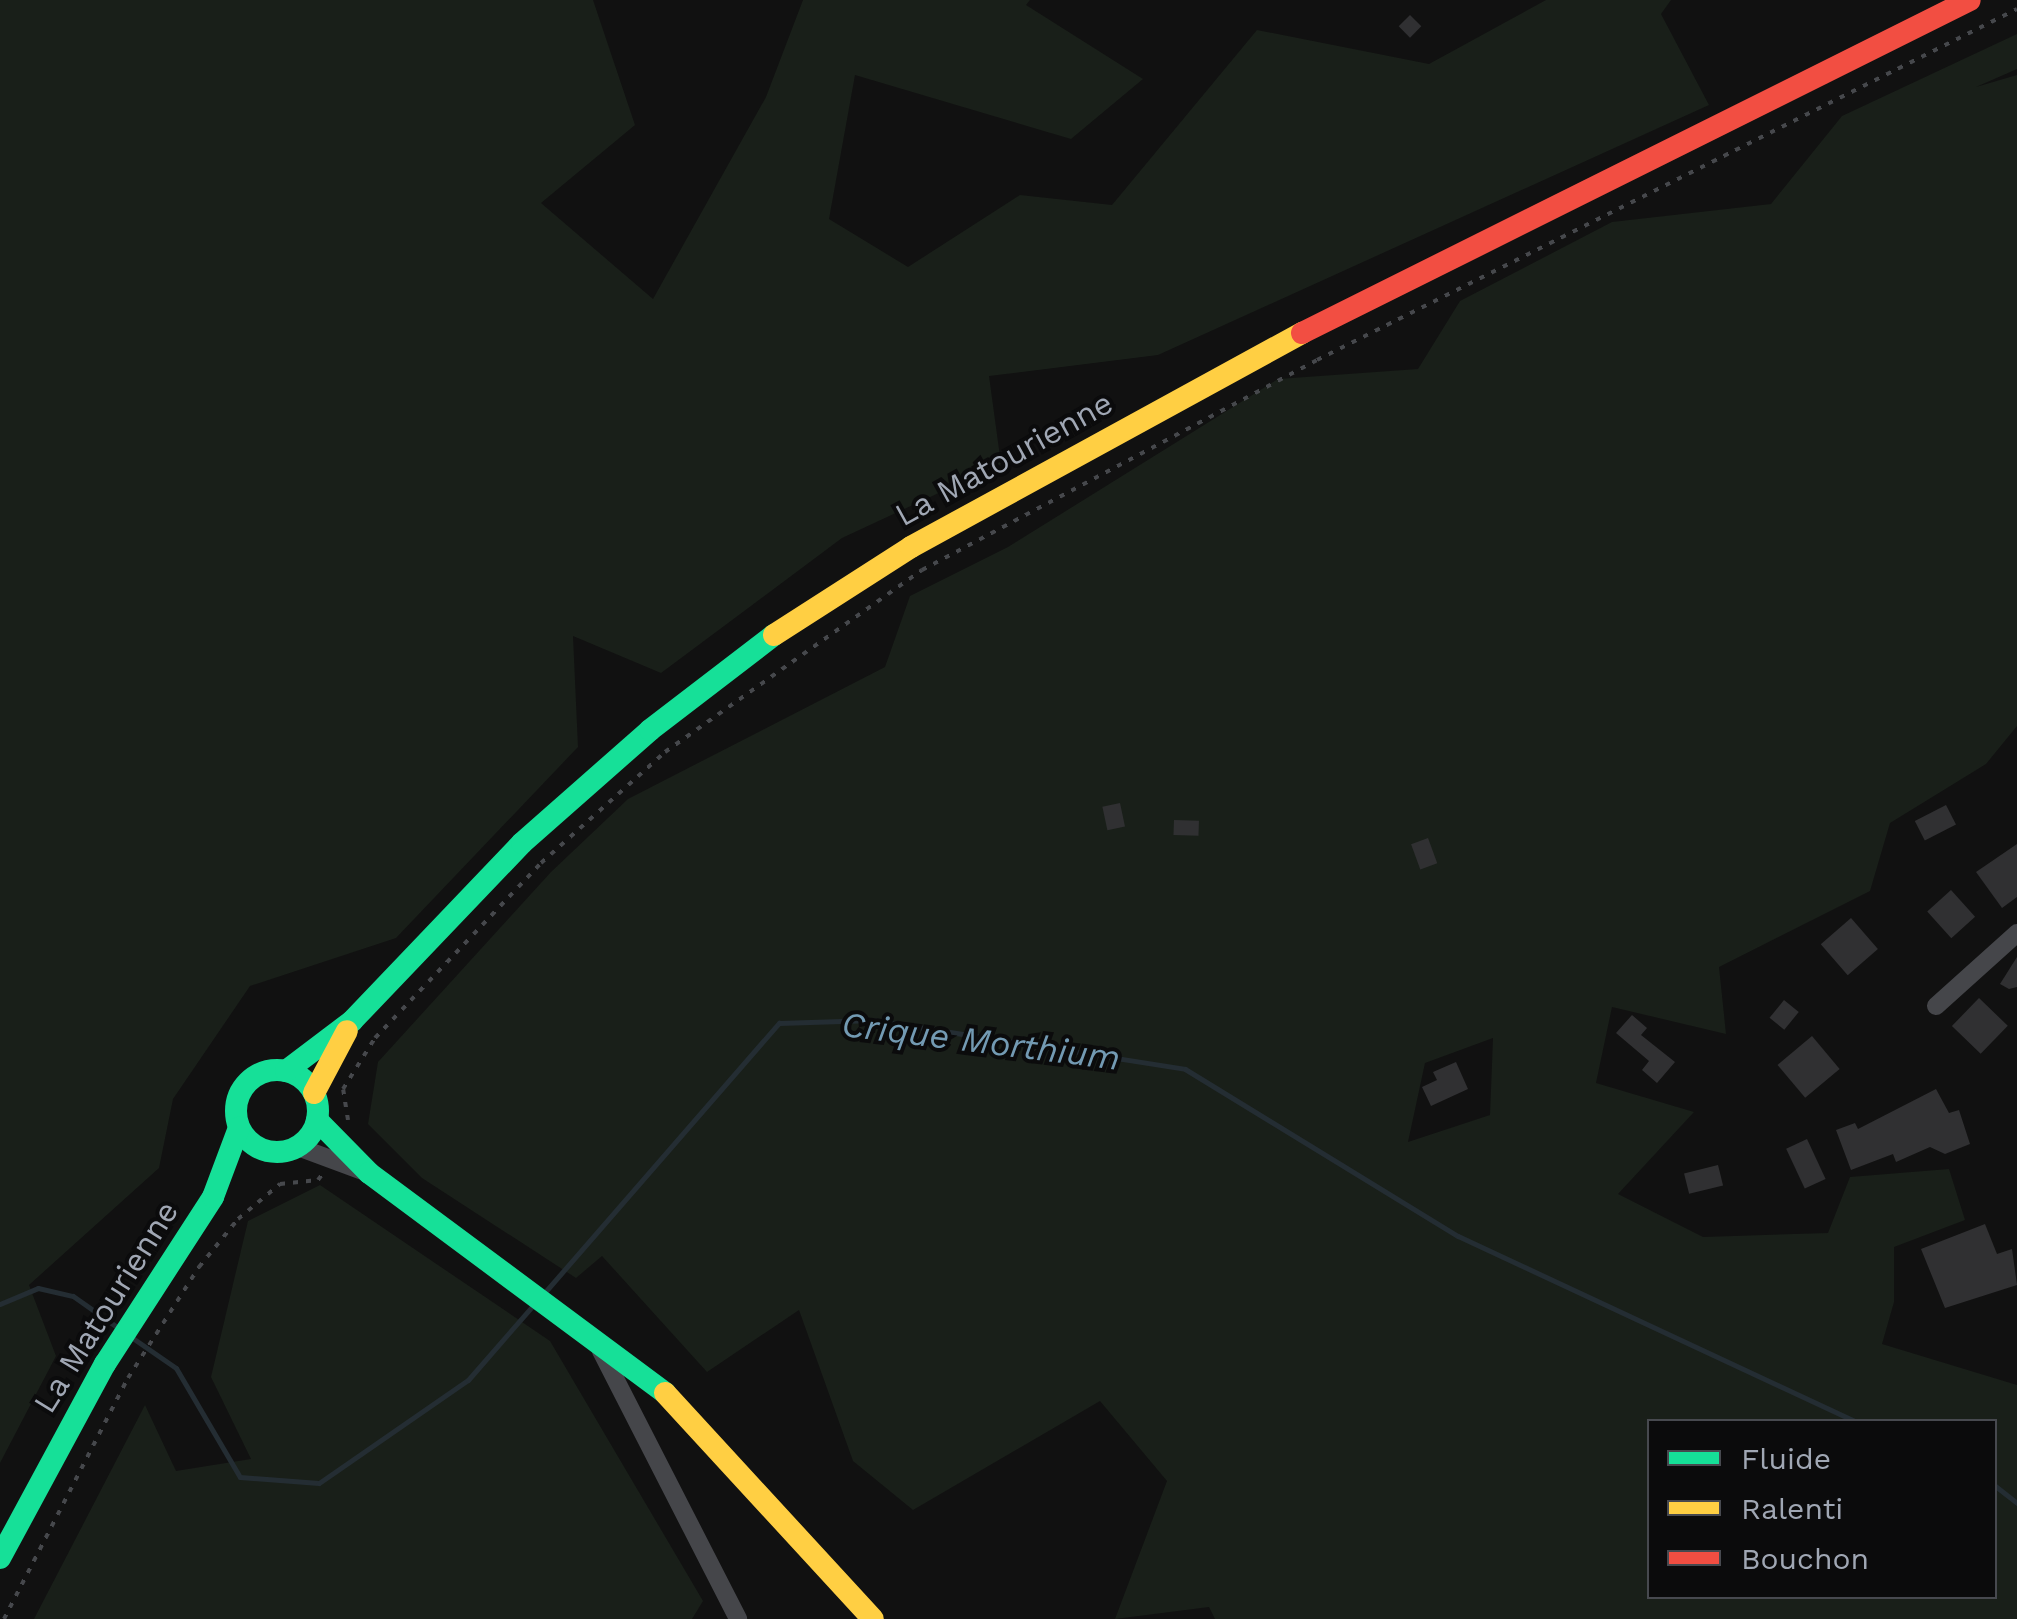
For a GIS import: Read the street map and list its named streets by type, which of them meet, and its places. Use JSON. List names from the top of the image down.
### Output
{
  "streets": {
    "main road": ["La Matourienne"]
  },
  "water": ["Crique Morthium"],
  "legend": ["Fluide", "Ralenti", "Bouchon"]
}
